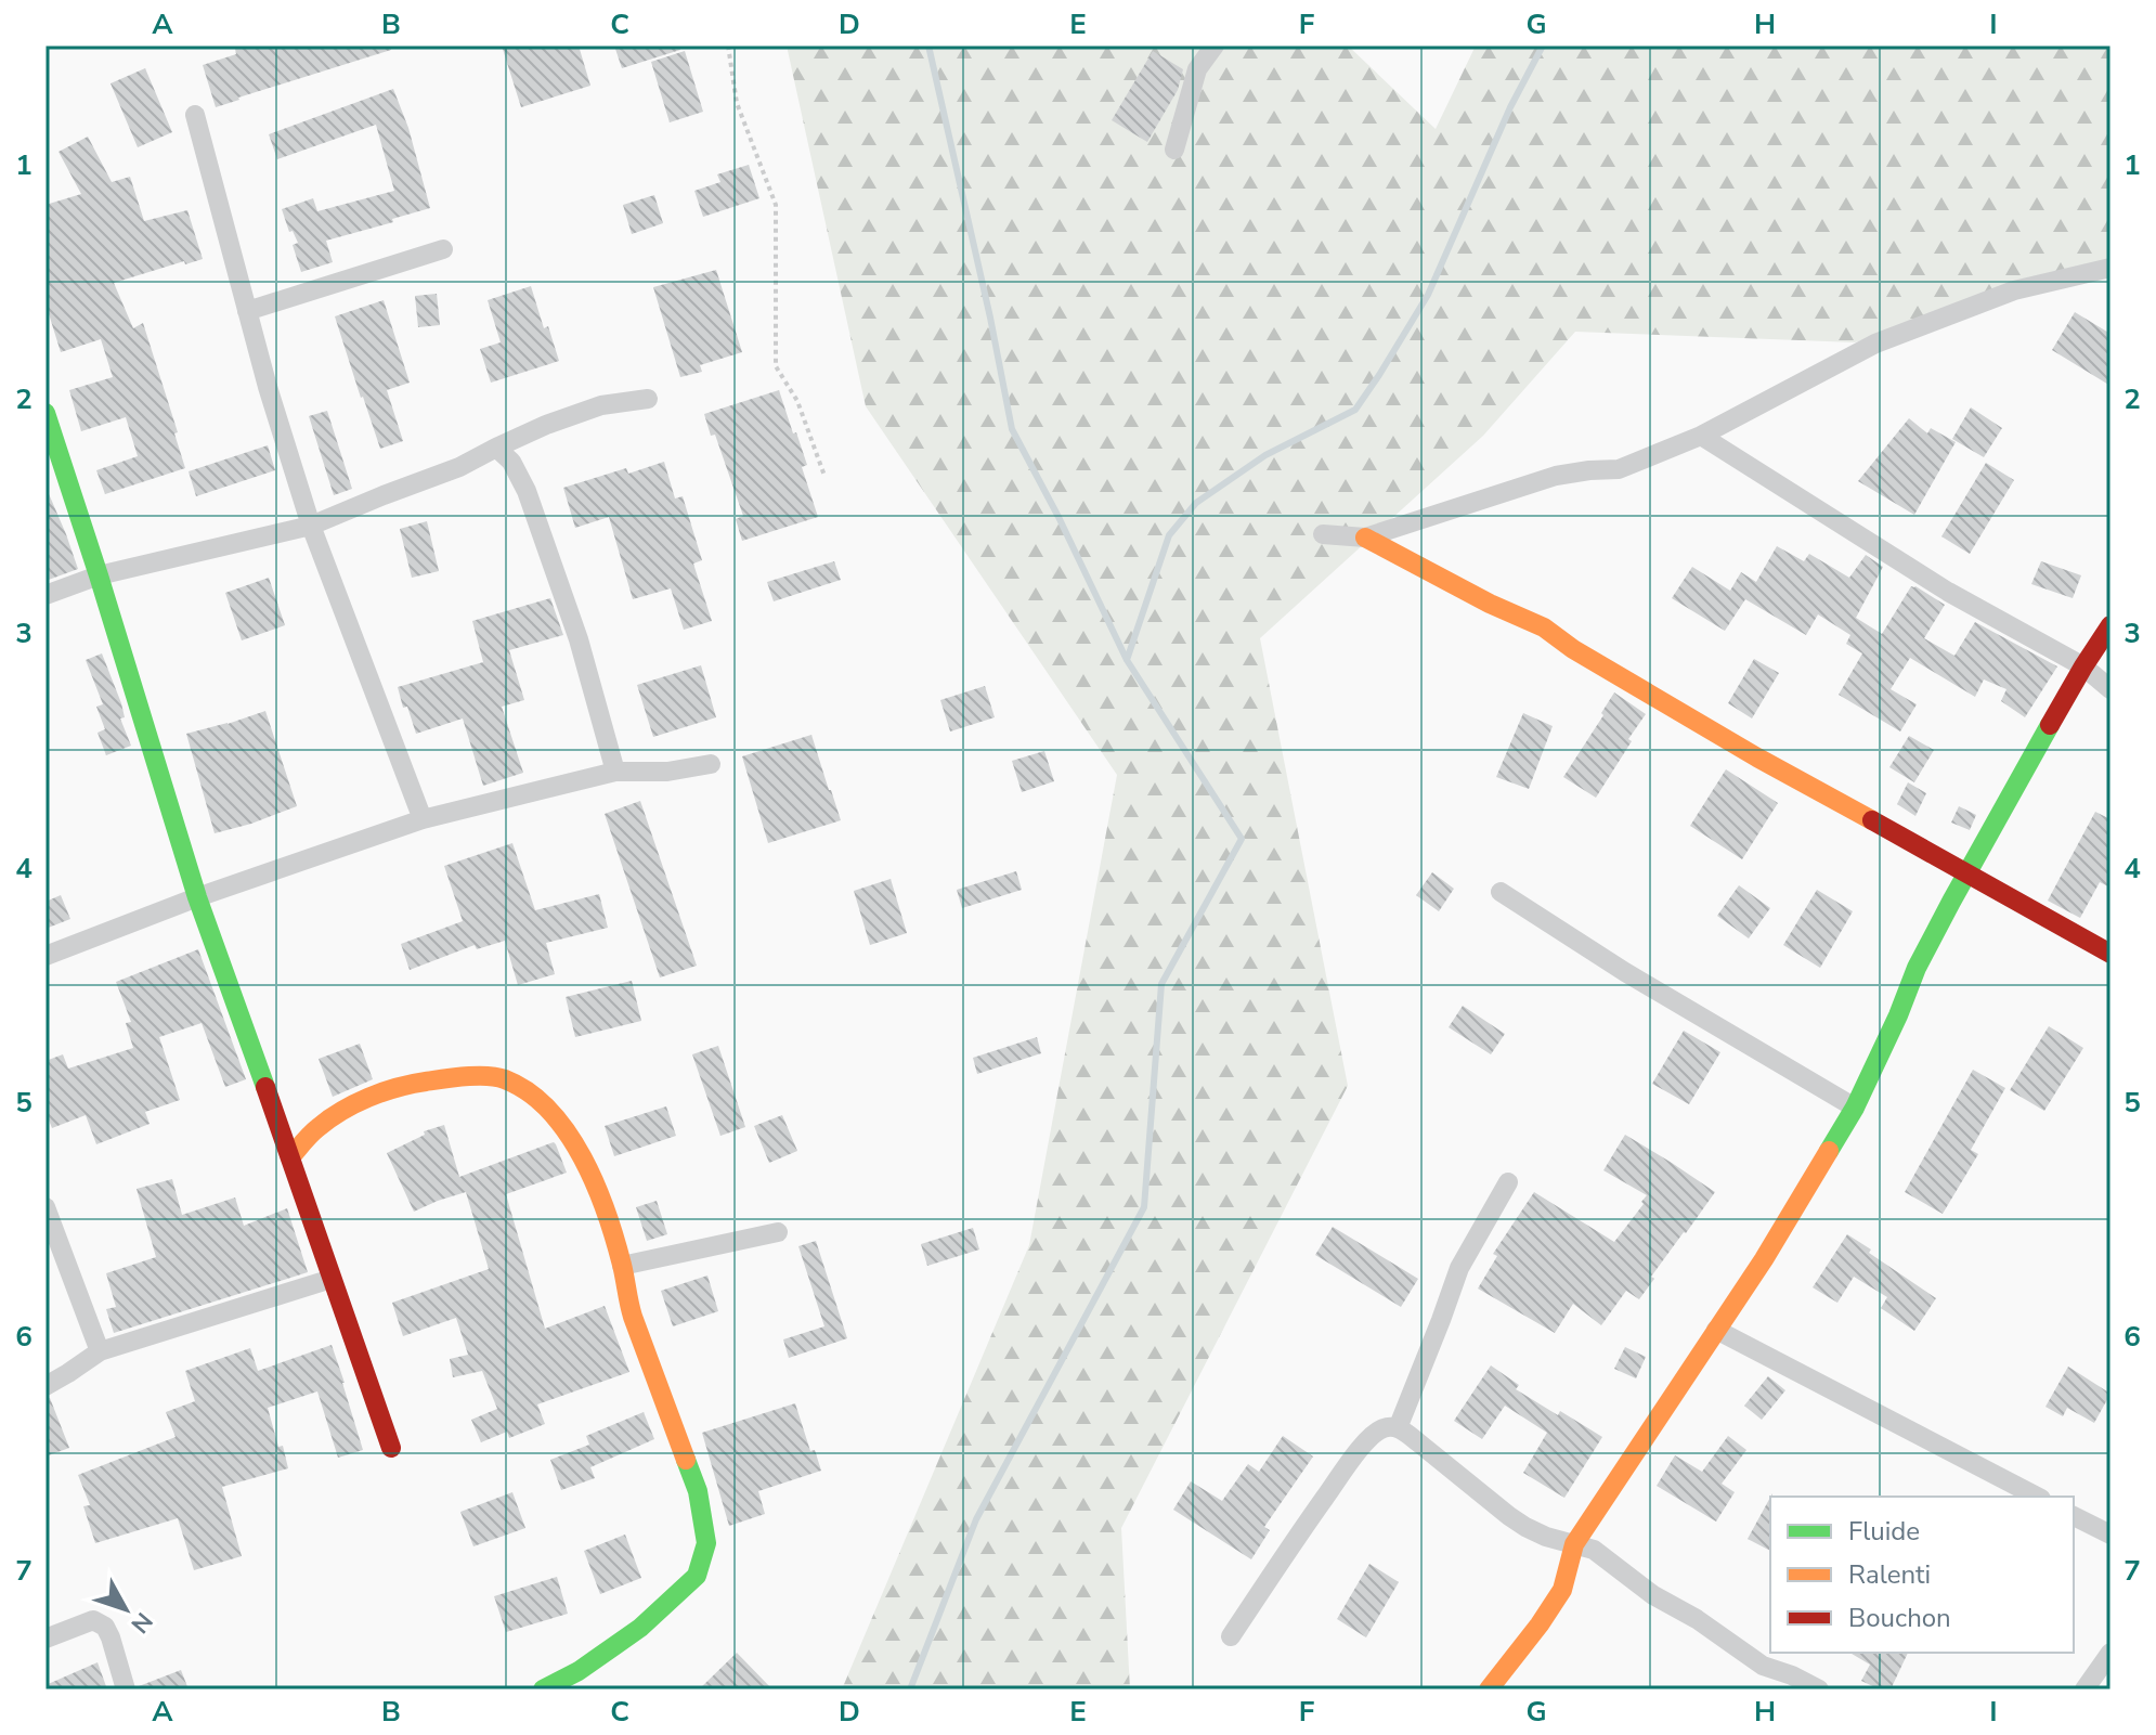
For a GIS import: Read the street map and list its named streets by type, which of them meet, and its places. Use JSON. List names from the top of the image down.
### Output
{
  "legend": ["Fluide", "Ralenti", "Bouchon"],
  "north": "bottom right",
  "grid": {
    "columns": [
      "A",
      "B",
      "C",
      "D",
      "E",
      "F",
      "G",
      "H",
      "I"
    ],
    "rows": [
      "1",
      "2",
      "3",
      "4",
      "5",
      "6",
      "7"
    ]
  }
}
